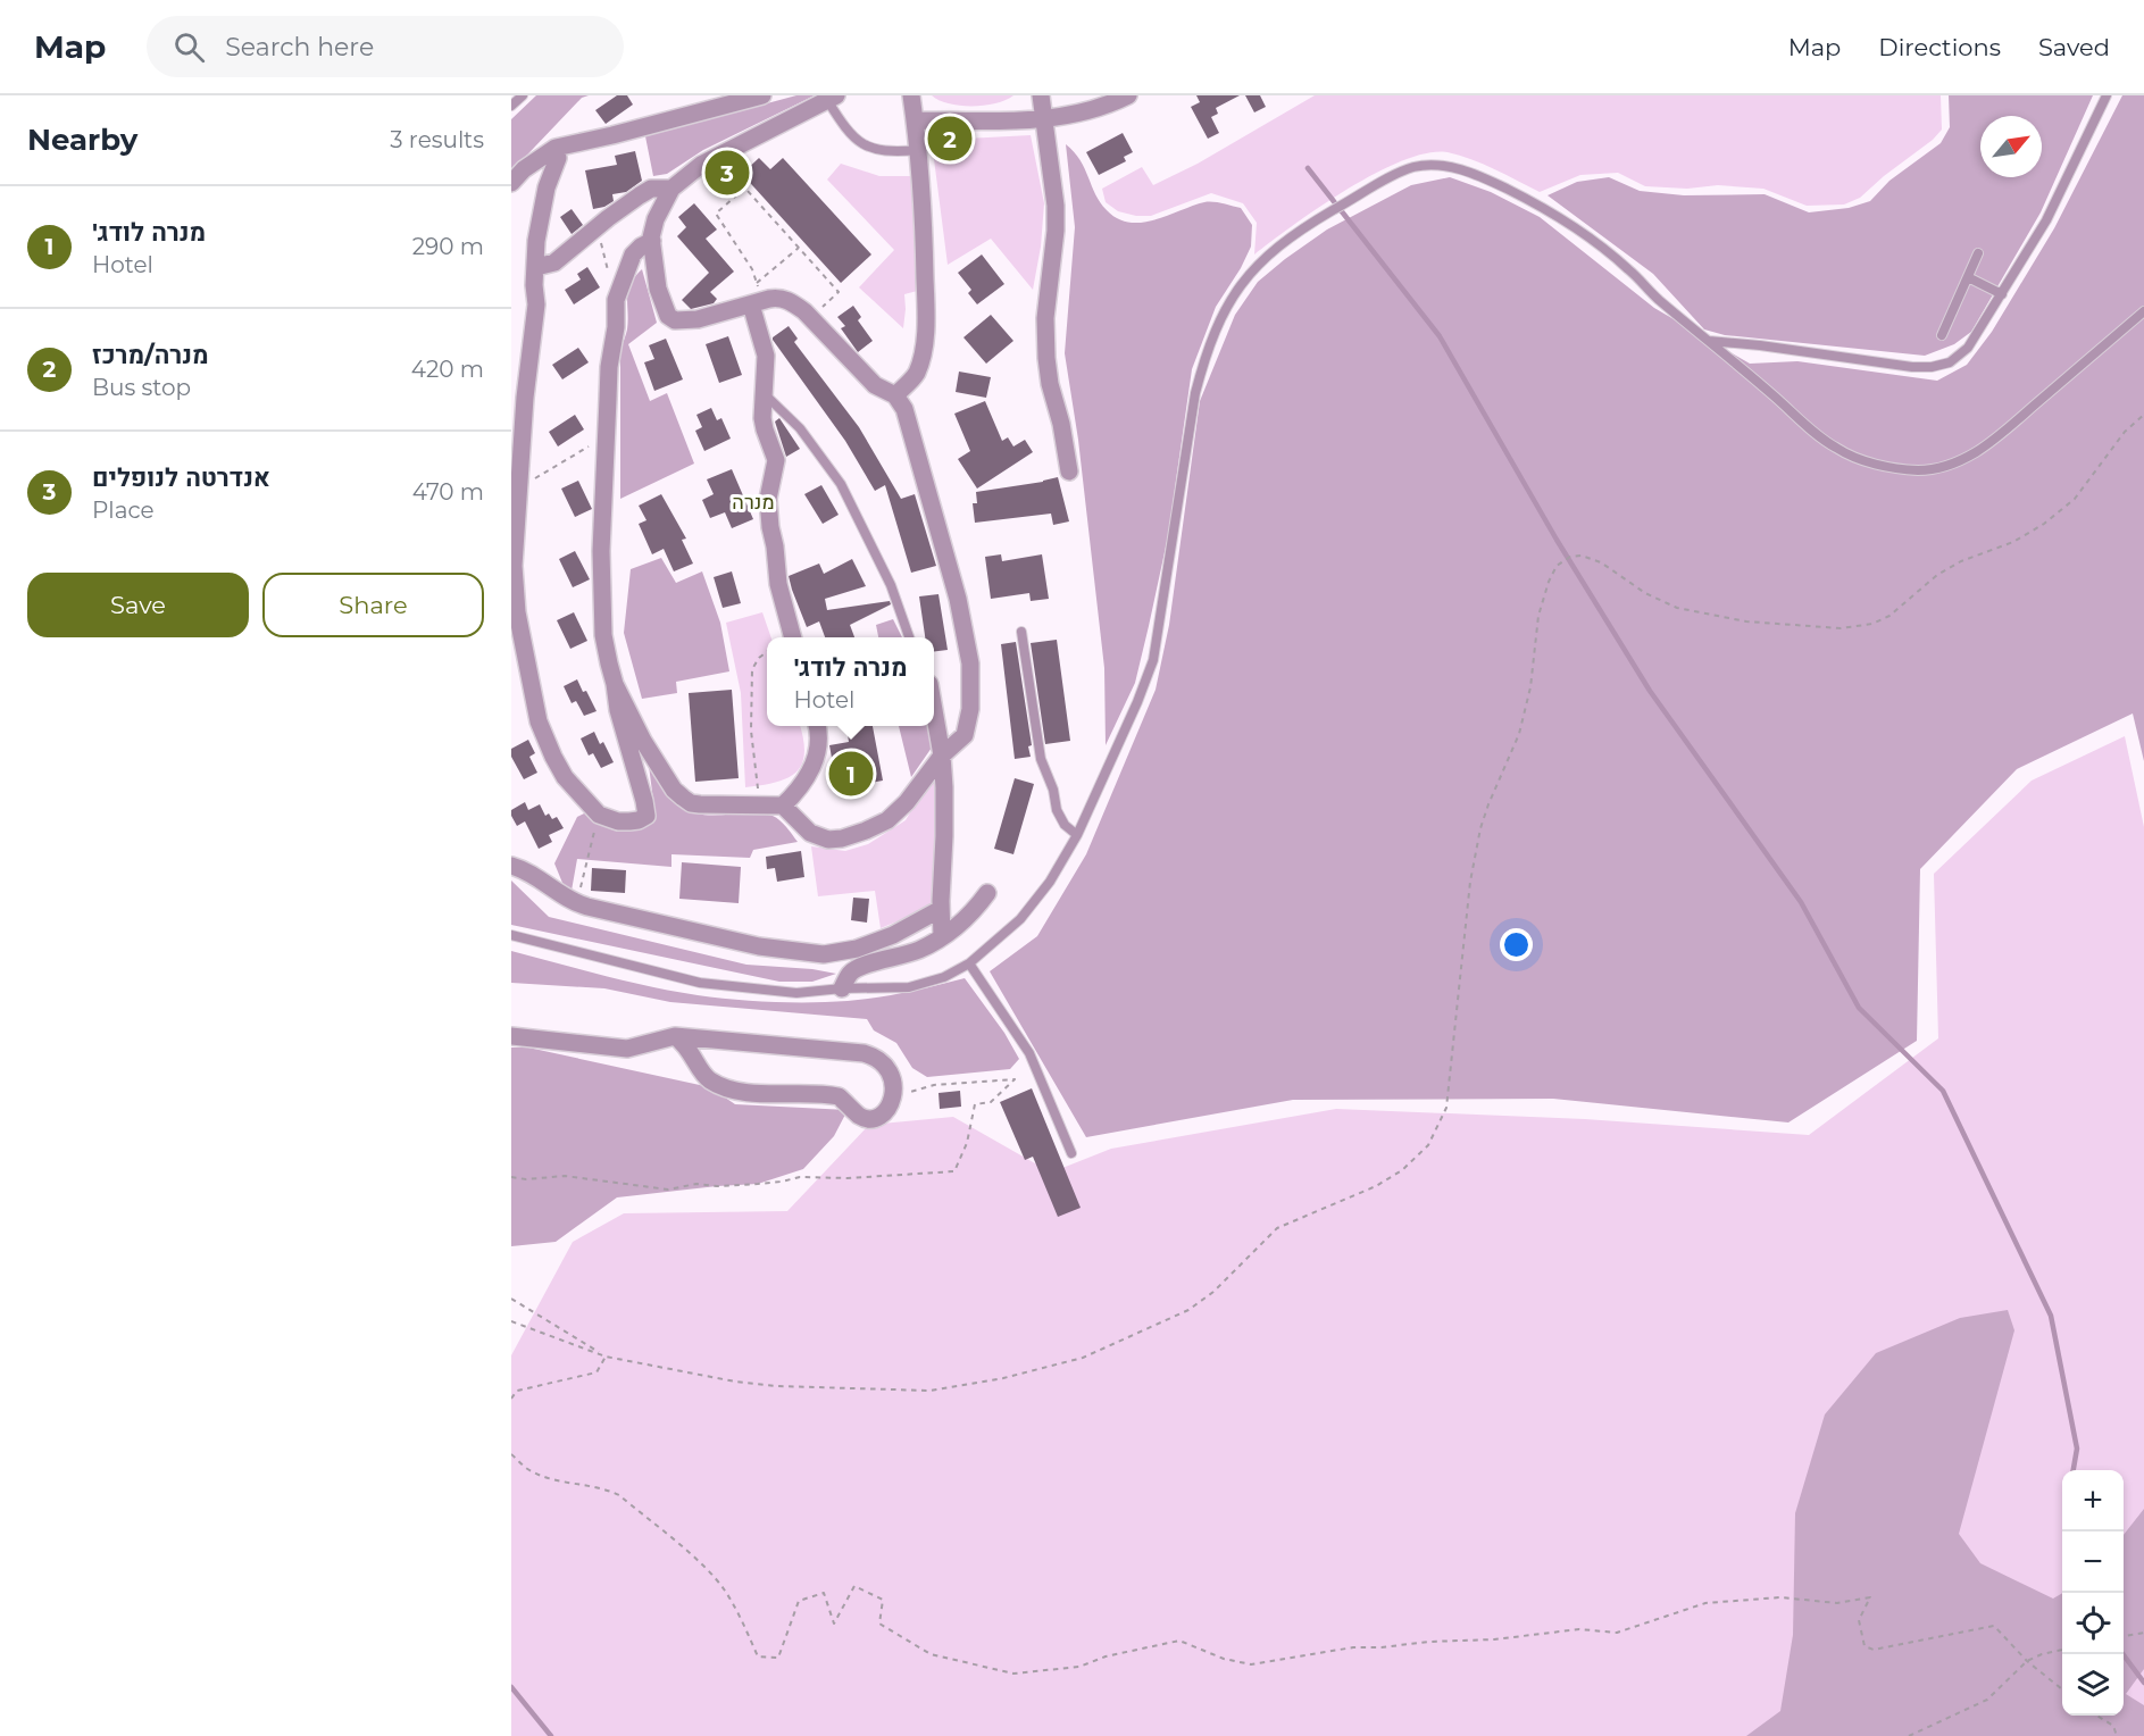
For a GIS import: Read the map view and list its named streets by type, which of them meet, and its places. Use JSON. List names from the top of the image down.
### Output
{
  "districts": ["מנרה"],
  "north": "top right",
  "page": {
    "header": "Map",
    "search": "Search here",
    "nav": ["Map", "Directions", "Saved"],
    "heading": ["Nearby", "3 results"],
    "pins": ["2", "3", "1"],
    "list": [
      {
        "mark": "1",
        "name": "'מנרה לודג",
        "note": "Hotel",
        "value": "290 m"
      },
      {
        "mark": "2",
        "name": "מנרה/מרכז",
        "note": "Bus stop",
        "value": "420 m"
      },
      {
        "mark": "3",
        "name": "אנדרטה לנופלים",
        "note": "Place",
        "value": "470 m"
      }
    ],
    "buttons": ["Save", "Share"],
    "popup": ["'מנרה לודג", "Hotel"],
    "map_buttons": ["+", "−"]
  }
}
